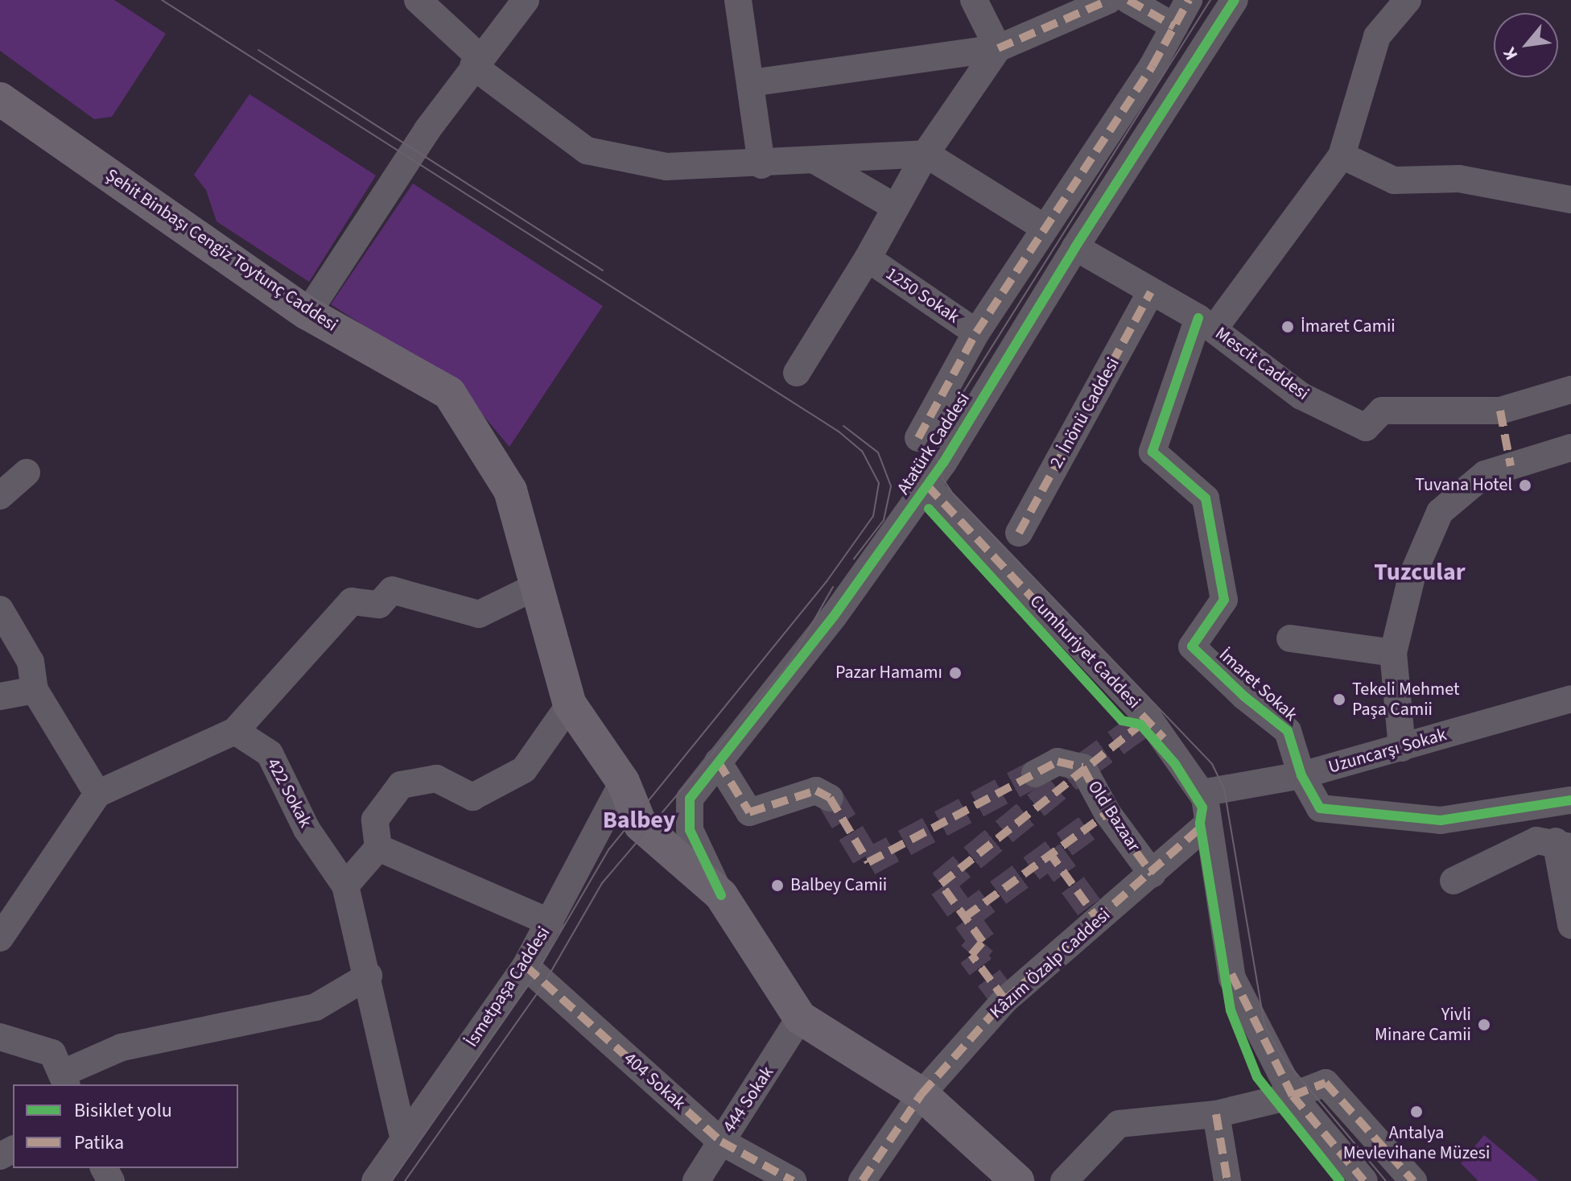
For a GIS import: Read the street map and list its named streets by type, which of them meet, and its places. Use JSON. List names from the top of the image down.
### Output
{
  "streets": {
    "main road": ["Şehit Binbaşı Cengiz Toytunç Caddesi"],
    "street": [
      "1250 Sokak",
      "Mescit Caddesi",
      "2. İnönü Caddesi",
      "Atatürk Caddesi",
      "Cumhuriyet Caddesi",
      "İmaret Sokak",
      "Uzuncarşı Sokak",
      "422 Sokak",
      "Old Bazaar",
      "Kâzım Özalp Caddesi",
      "İsmetpaşa Caddesi",
      "404 Sokak",
      "444 Sokak"
    ]
  },
  "crossings": [
    ["Şehit Binbaşı Cengiz Toytunç Caddesi", "Atatürk Caddesi"],
    ["Şehit Binbaşı Cengiz Toytunç Caddesi", "Kâzım Özalp Caddesi"],
    ["Şehit Binbaşı Cengiz Toytunç Caddesi", "İsmetpaşa Caddesi"],
    ["Şehit Binbaşı Cengiz Toytunç Caddesi", "444 Sokak"],
    ["Mescit Caddesi", "2. İnönü Caddesi"],
    ["Mescit Caddesi", "Atatürk Caddesi"],
    ["Mescit Caddesi", "İmaret Sokak"],
    ["Atatürk Caddesi", "Cumhuriyet Caddesi"],
    ["Cumhuriyet Caddesi", "Uzuncarşı Sokak"],
    ["Cumhuriyet Caddesi", "Kâzım Özalp Caddesi"],
    ["İmaret Sokak", "Uzuncarşı Sokak"],
    ["422 Sokak", "İsmetpaşa Caddesi"],
    ["Old Bazaar", "Kâzım Özalp Caddesi"],
    ["İsmetpaşa Caddesi", "404 Sokak"],
    ["404 Sokak", "444 Sokak"]
  ],
  "districts": ["Tuzcular", "Balbey"],
  "places": [
    "İmaret Camii",
    "Tuvana Hotel",
    "Pazar Hamamı",
    "Tekeli Mehmet Paşa Camii",
    "Balbey Camii",
    "Yivli Minare Camii",
    "Antalya Mevlevihane Müzesi"
  ],
  "legend": ["Bisiklet yolu", "Patika"],
  "north": "bottom left"
}
